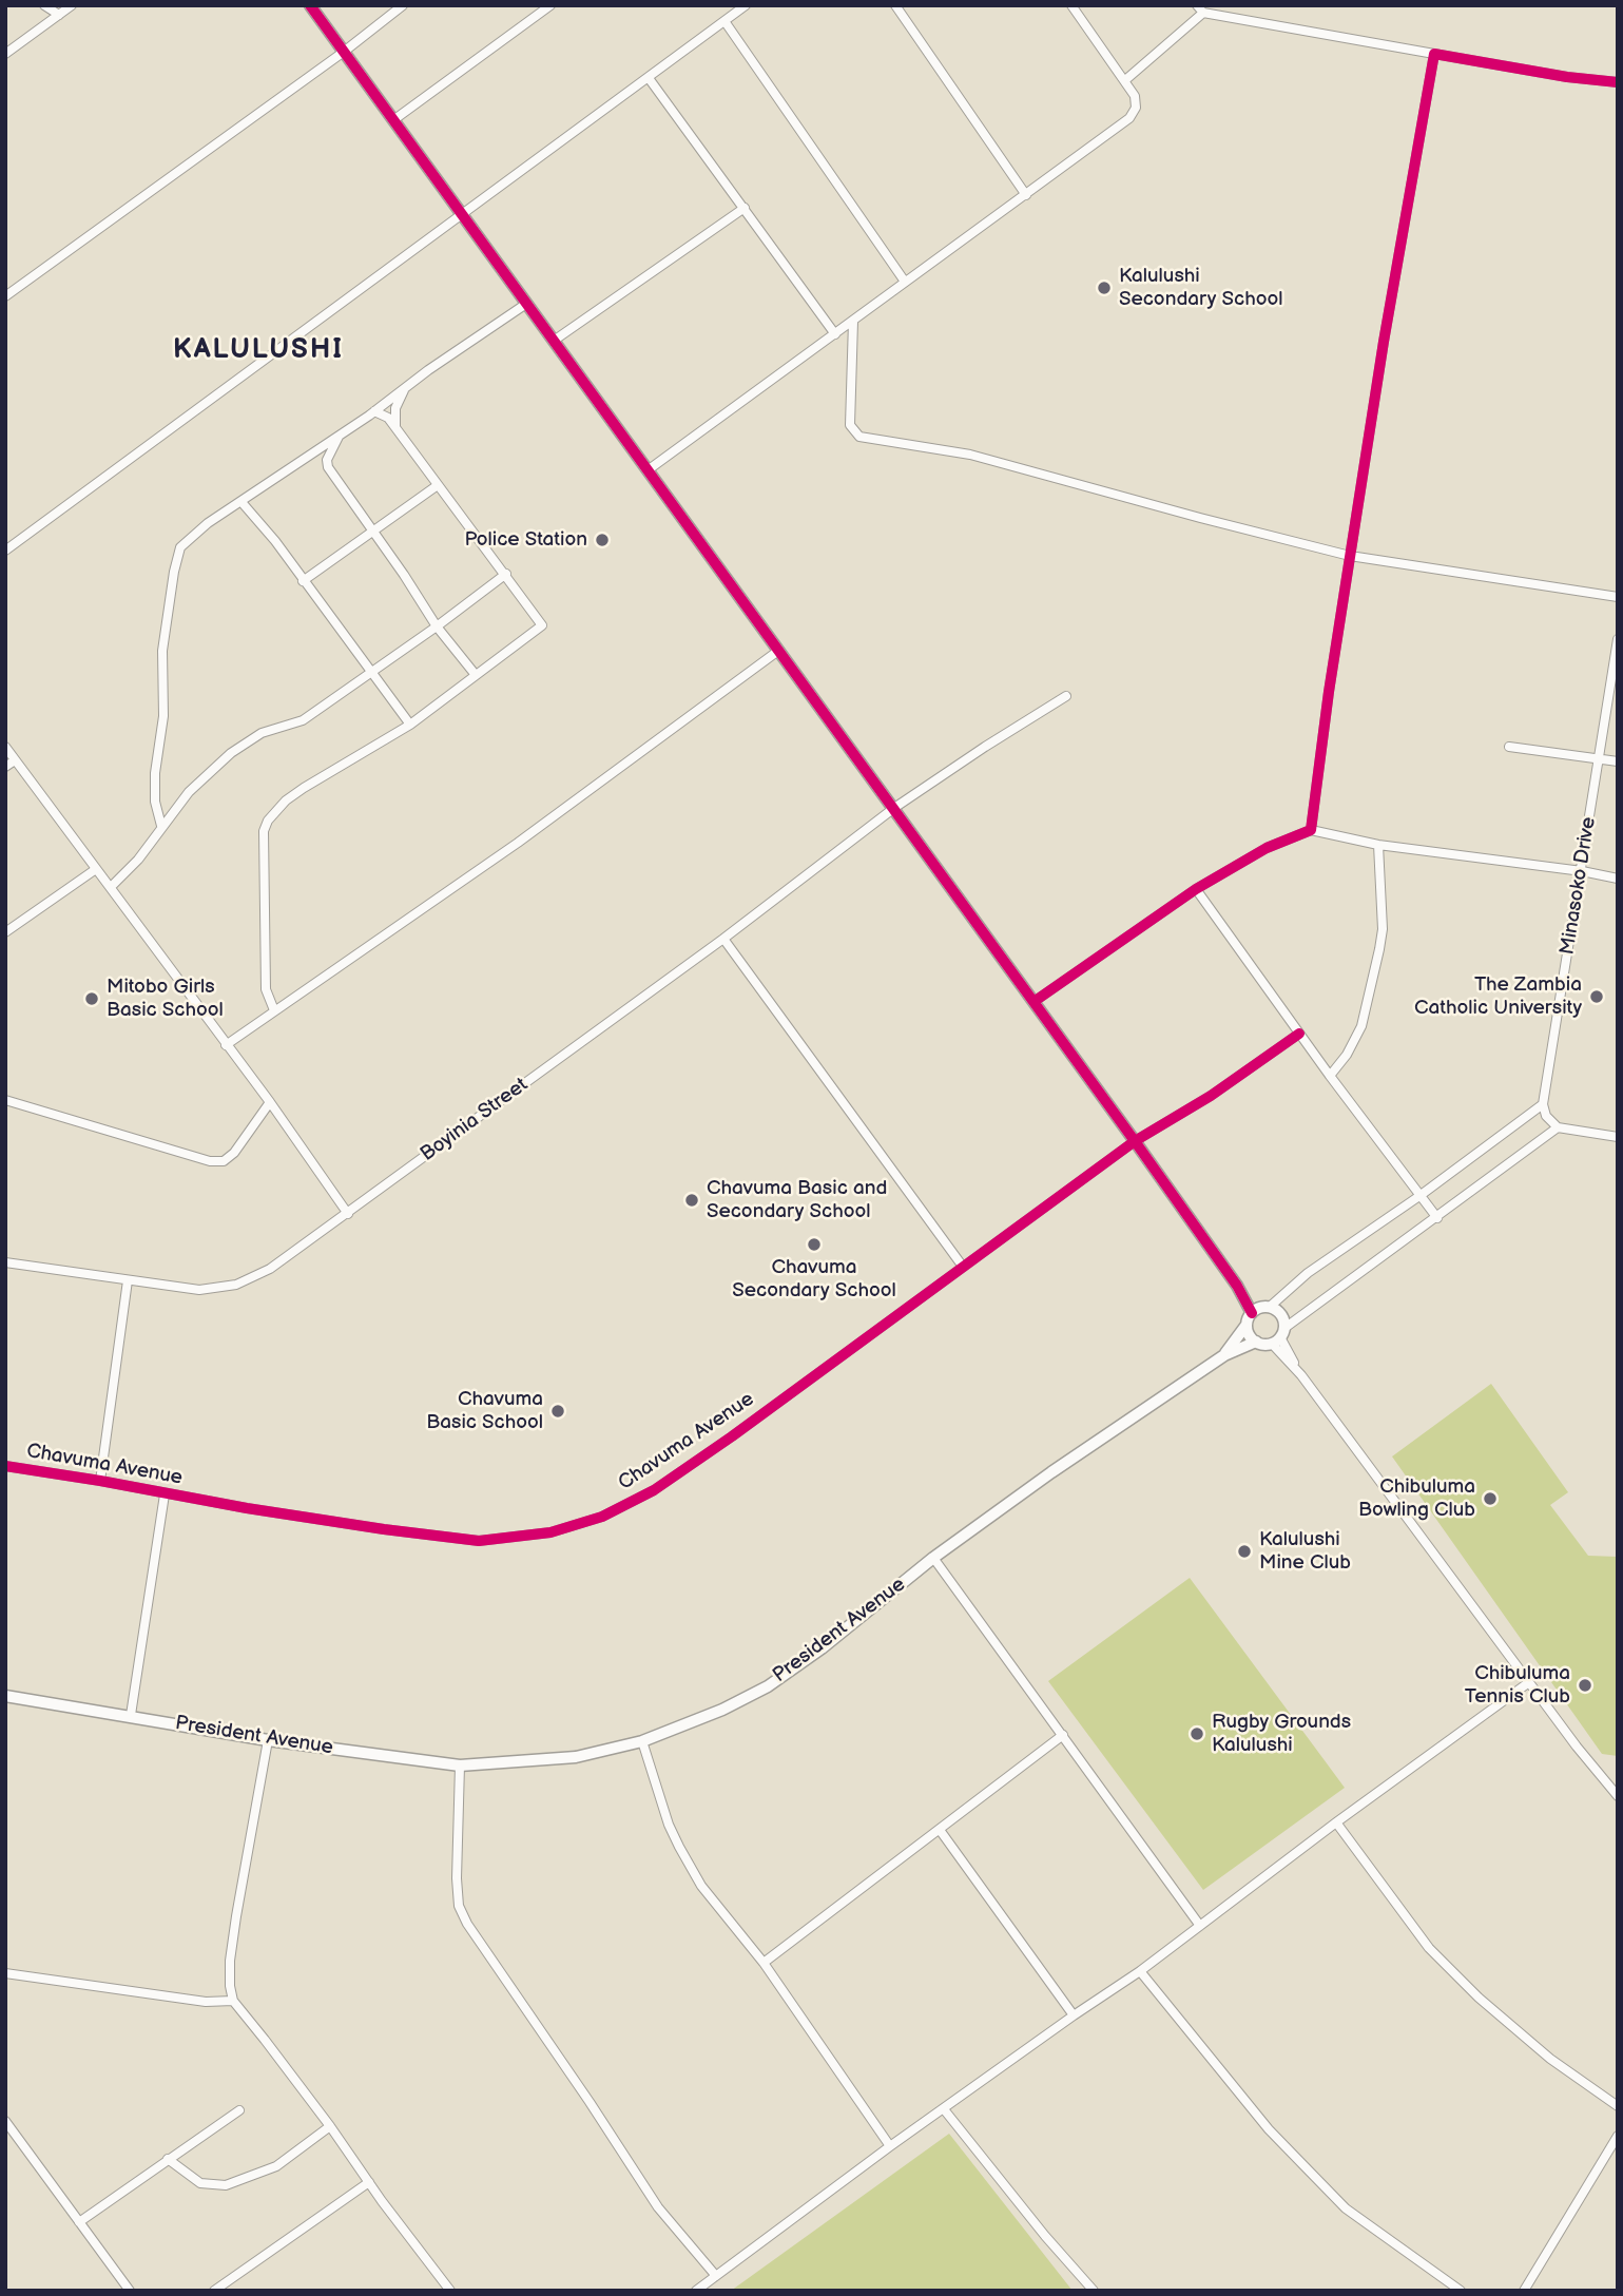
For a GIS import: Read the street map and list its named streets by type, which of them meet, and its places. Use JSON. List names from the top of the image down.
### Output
{
  "streets": {
    "street": [
      "Minasoko Drive",
      "Boyinia Street",
      "Chavuma Avenue",
      "President Avenue"
    ]
  },
  "districts": ["KALULUSHI"],
  "places": [
    "Kalulushi Secondary School",
    "Police Station",
    "The Zambia Catholic University",
    "Mitobo Girls Basic School",
    "Chavuma Basic and Secondary School",
    "Chavuma Secondary School",
    "Chavuma Basic School",
    "Chibuluma Bowling Club",
    "Kalulushi Mine Club",
    "Chibuluma Tennis Club",
    "Rugby Grounds Kalulushi"
  ]
}
